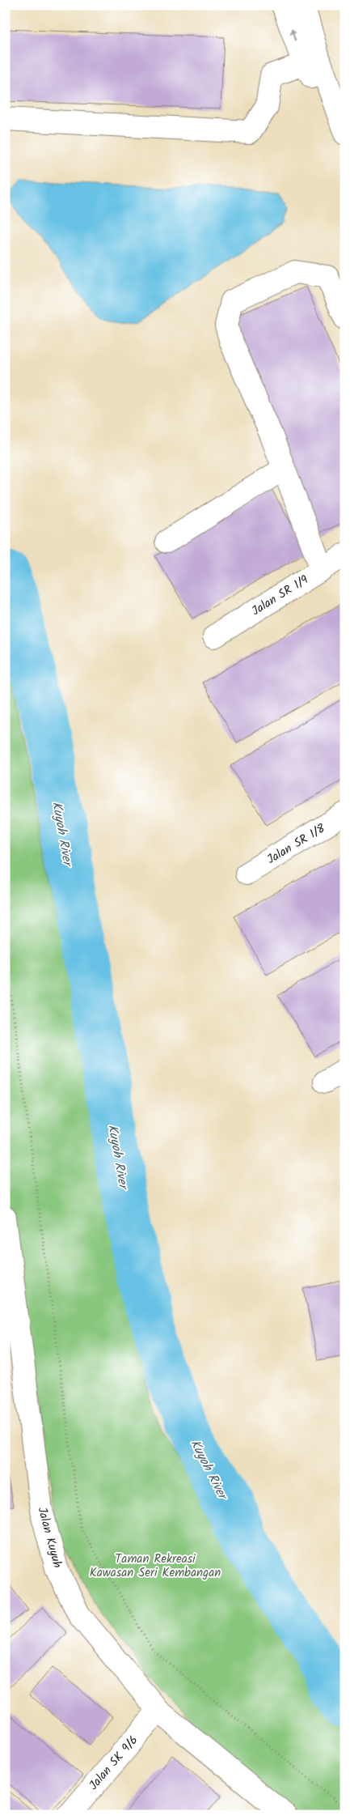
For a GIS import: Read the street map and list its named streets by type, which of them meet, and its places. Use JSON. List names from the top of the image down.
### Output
{
  "streets": {
    "street": [
      "Jalan SR 1/9",
      "Jalan SR 1/8",
      "Jalan Kuyuh",
      "Jalan SK 9/6"
    ]
  },
  "crossings": [
    ["Jalan Kuyuh", "Jalan SK 9/6"]
  ],
  "water": ["Kuyoh River"],
  "parks": ["Taman Rekreasi Kawasan Seri Kembangan"]
}
